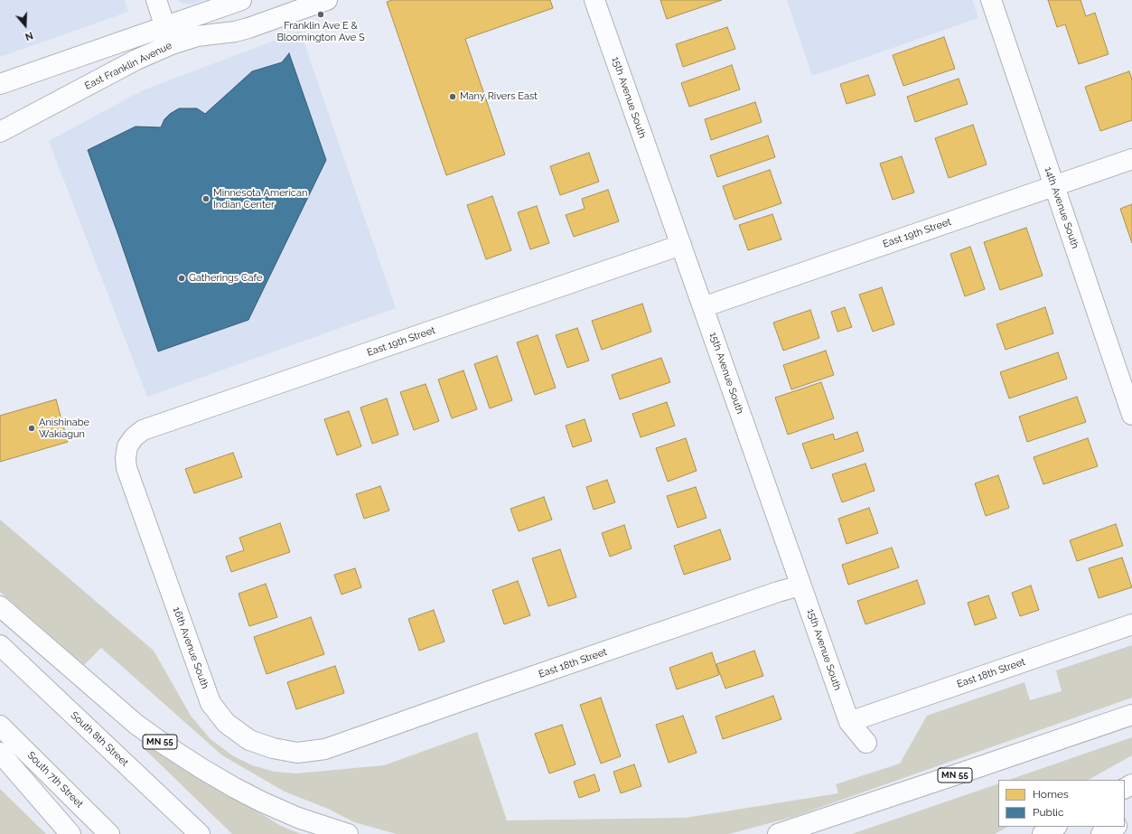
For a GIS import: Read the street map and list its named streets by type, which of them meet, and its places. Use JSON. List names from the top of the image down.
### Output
{
  "streets": {
    "main road": [
      "East Franklin Avenue",
      "15th Avenue South",
      "14th Avenue South",
      "East 19th Street",
      "16th Avenue South",
      "East 18th Street",
      "South 8th Street",
      "MN 55",
      "South 7th Street"
    ]
  },
  "crossings": [
    ["15th Avenue South", "East 19th Street"],
    ["15th Avenue South", "East 18th Street"],
    ["14th Avenue South", "East 19th Street"],
    ["East 19th Street", "16th Avenue South"],
    ["16th Avenue South", "East 18th Street"]
  ],
  "places": [
    "Franklin Ave E & Bloomington Ave S",
    "Many Rivers East",
    "Minnesota American Indian Center",
    "Gatherings Cafe",
    "Anishinabe Wakiagun"
  ],
  "legend": ["Homes", "Public"],
  "north": "bottom"
}
